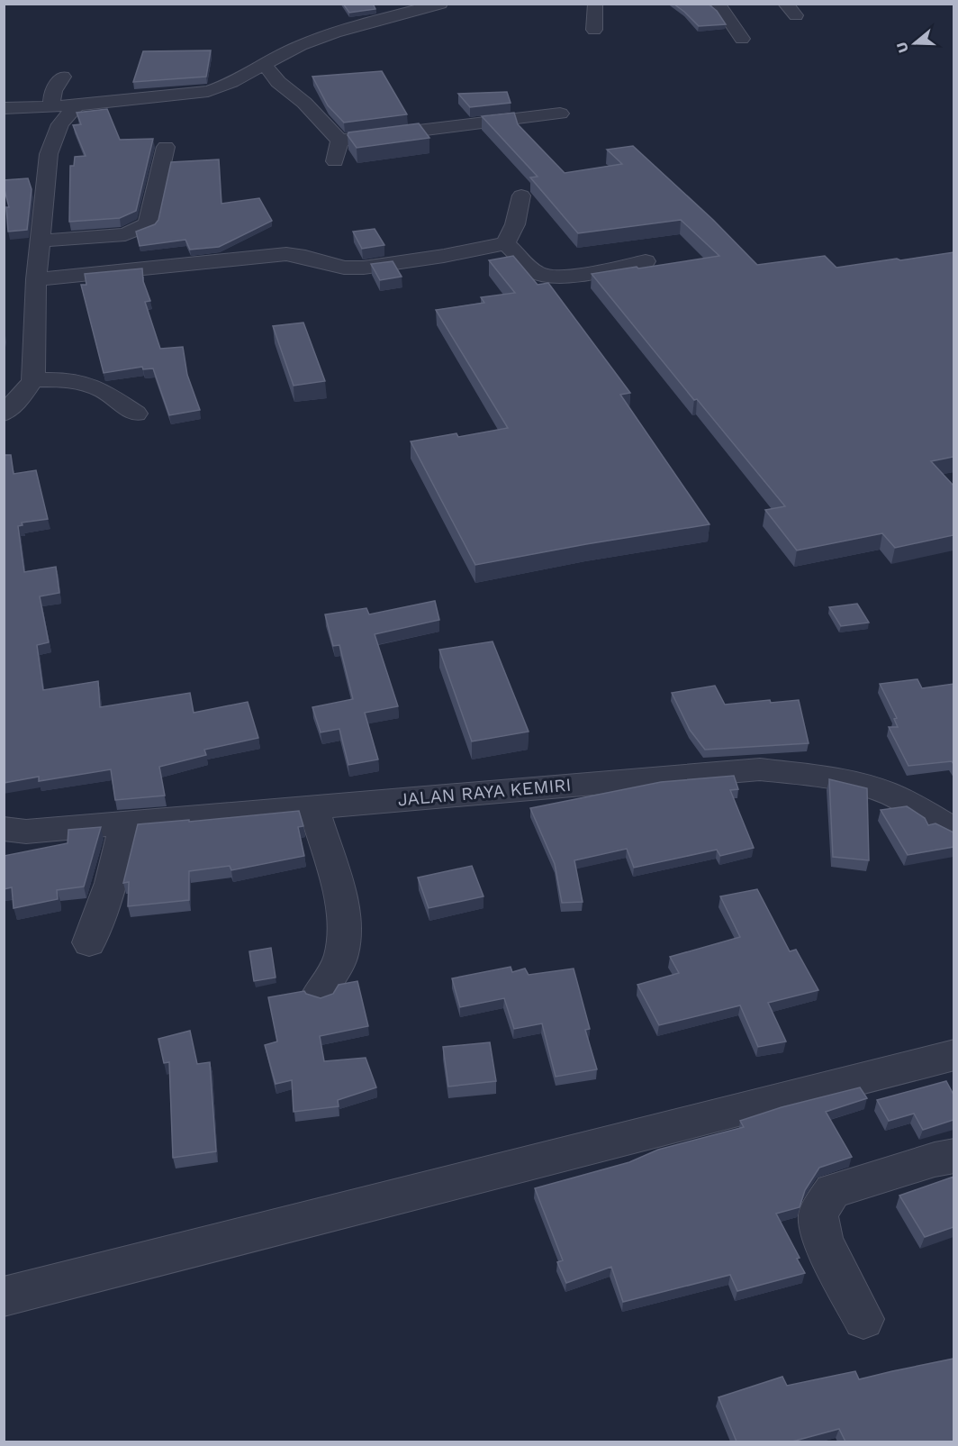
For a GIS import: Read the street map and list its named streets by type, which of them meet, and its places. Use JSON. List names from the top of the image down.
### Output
{
  "streets": {
    "street": ["JALAN RAYA KEMIRI"]
  },
  "north": "left"
}
